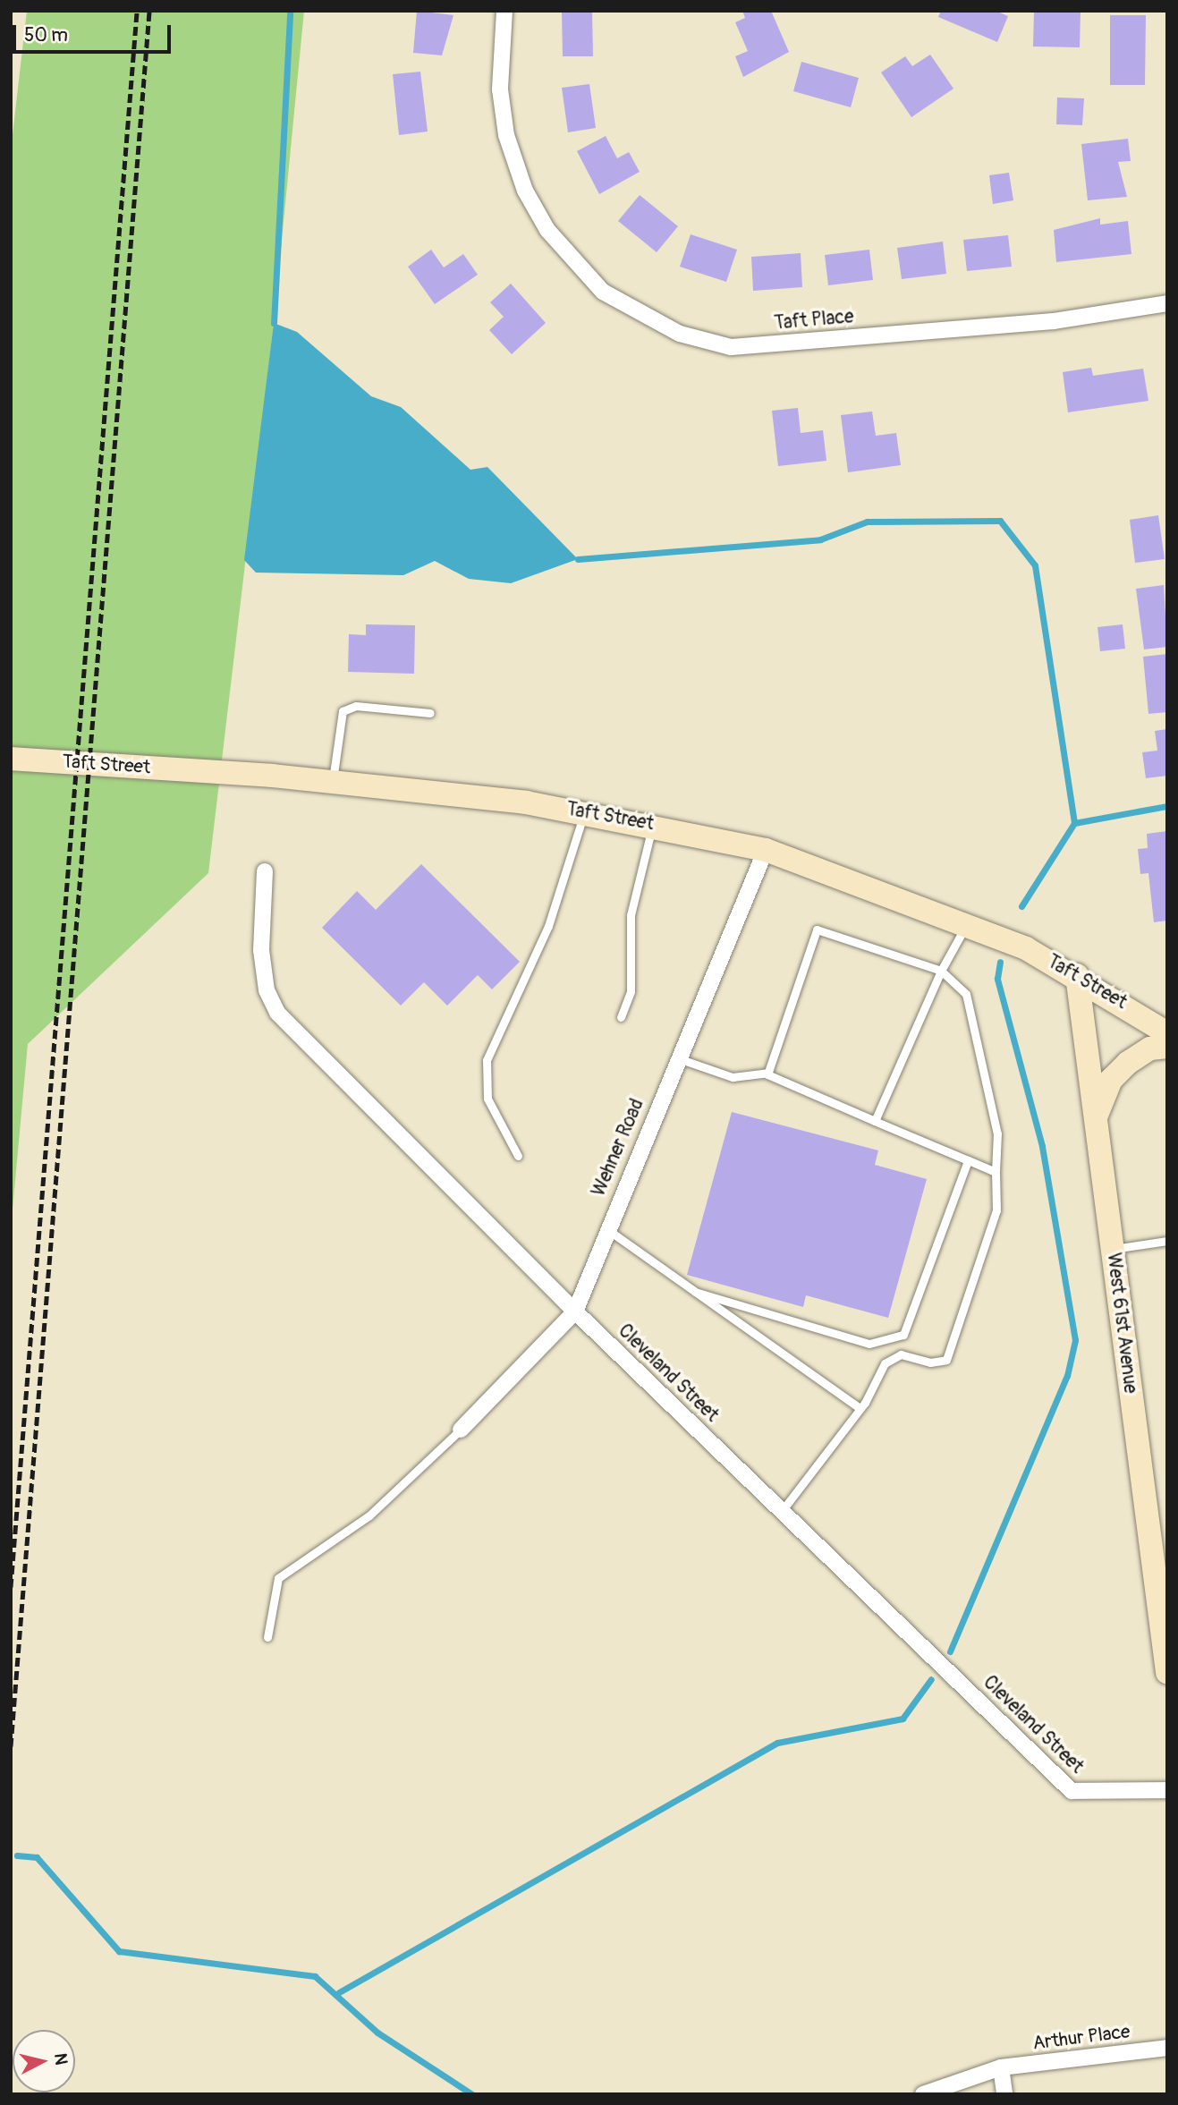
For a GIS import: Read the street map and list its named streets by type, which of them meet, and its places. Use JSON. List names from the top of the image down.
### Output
{
  "streets": {
    "main road": ["Taft Street", "West 61st Avenue"],
    "street": [
      "Taft Place",
      "Wehner Road",
      "Cleveland Street",
      "Arthur Place"
    ]
  },
  "crossings": [
    ["Taft Street", "Wehner Road"],
    ["Taft Street", "West 61st Avenue"],
    ["Wehner Road", "Cleveland Street"]
  ],
  "scale_bar": "50 m",
  "north": "right"
}
